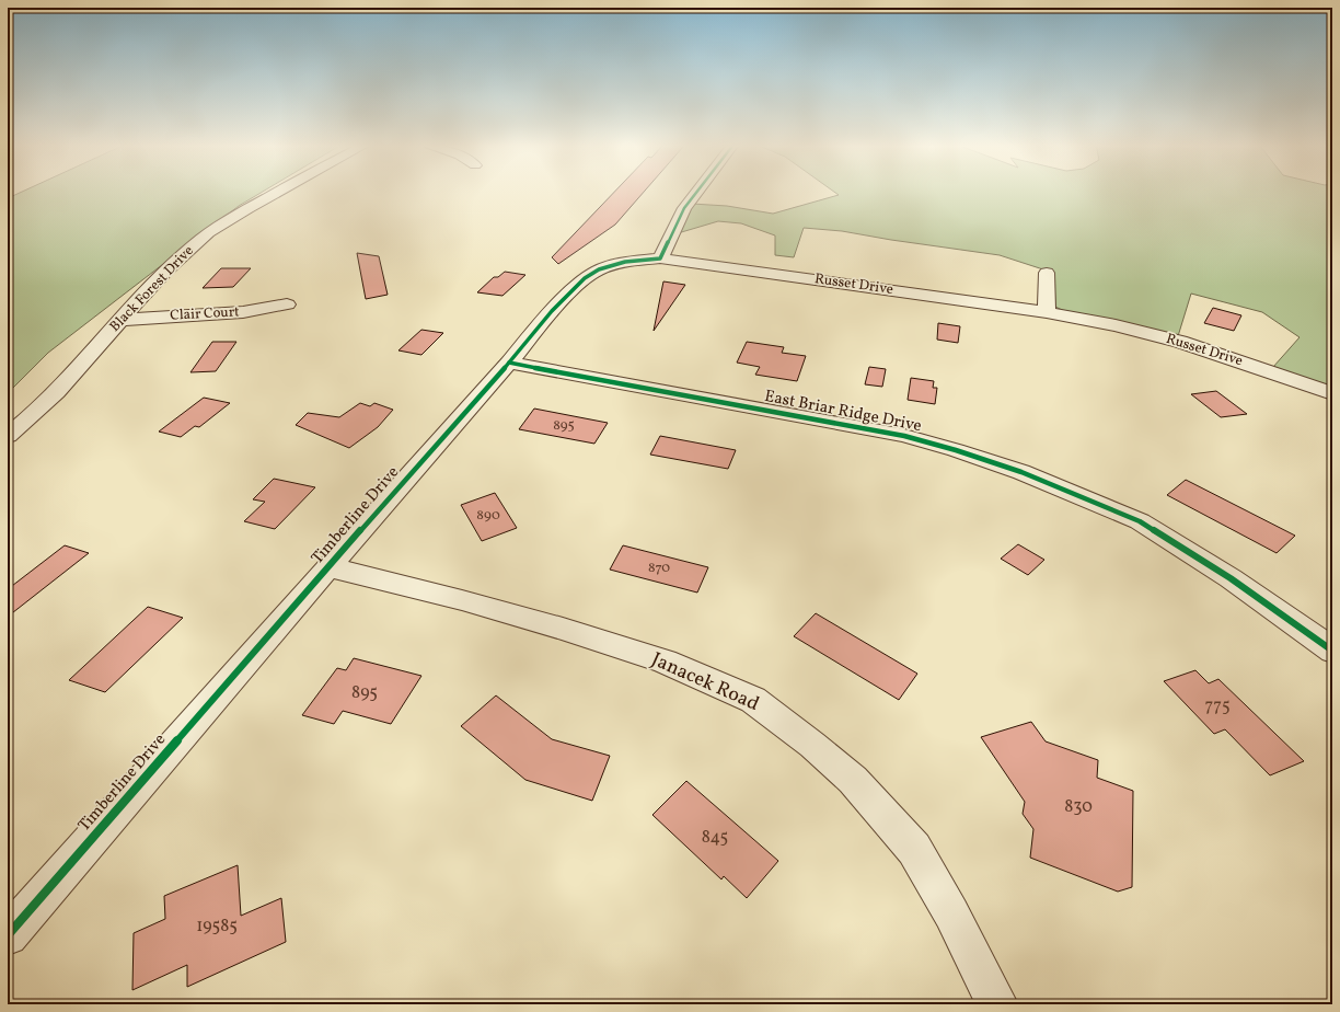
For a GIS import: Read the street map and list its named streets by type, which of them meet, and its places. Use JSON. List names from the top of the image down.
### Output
{
  "streets": {
    "street": [
      "Russet Drive",
      "Black Forest Drive",
      "Clair Court",
      "East Briar Ridge Drive",
      "Timberline Drive",
      "Janacek Road"
    ]
  },
  "crossings": [
    ["Russet Drive", "Timberline Drive"],
    ["Black Forest Drive", "Clair Court"],
    ["East Briar Ridge Drive", "Timberline Drive"],
    ["Timberline Drive", "Janacek Road"]
  ],
  "house_numbers": [
    "895",
    "890",
    "870",
    "895",
    "775",
    "830",
    "845",
    "19585"
  ]
}
